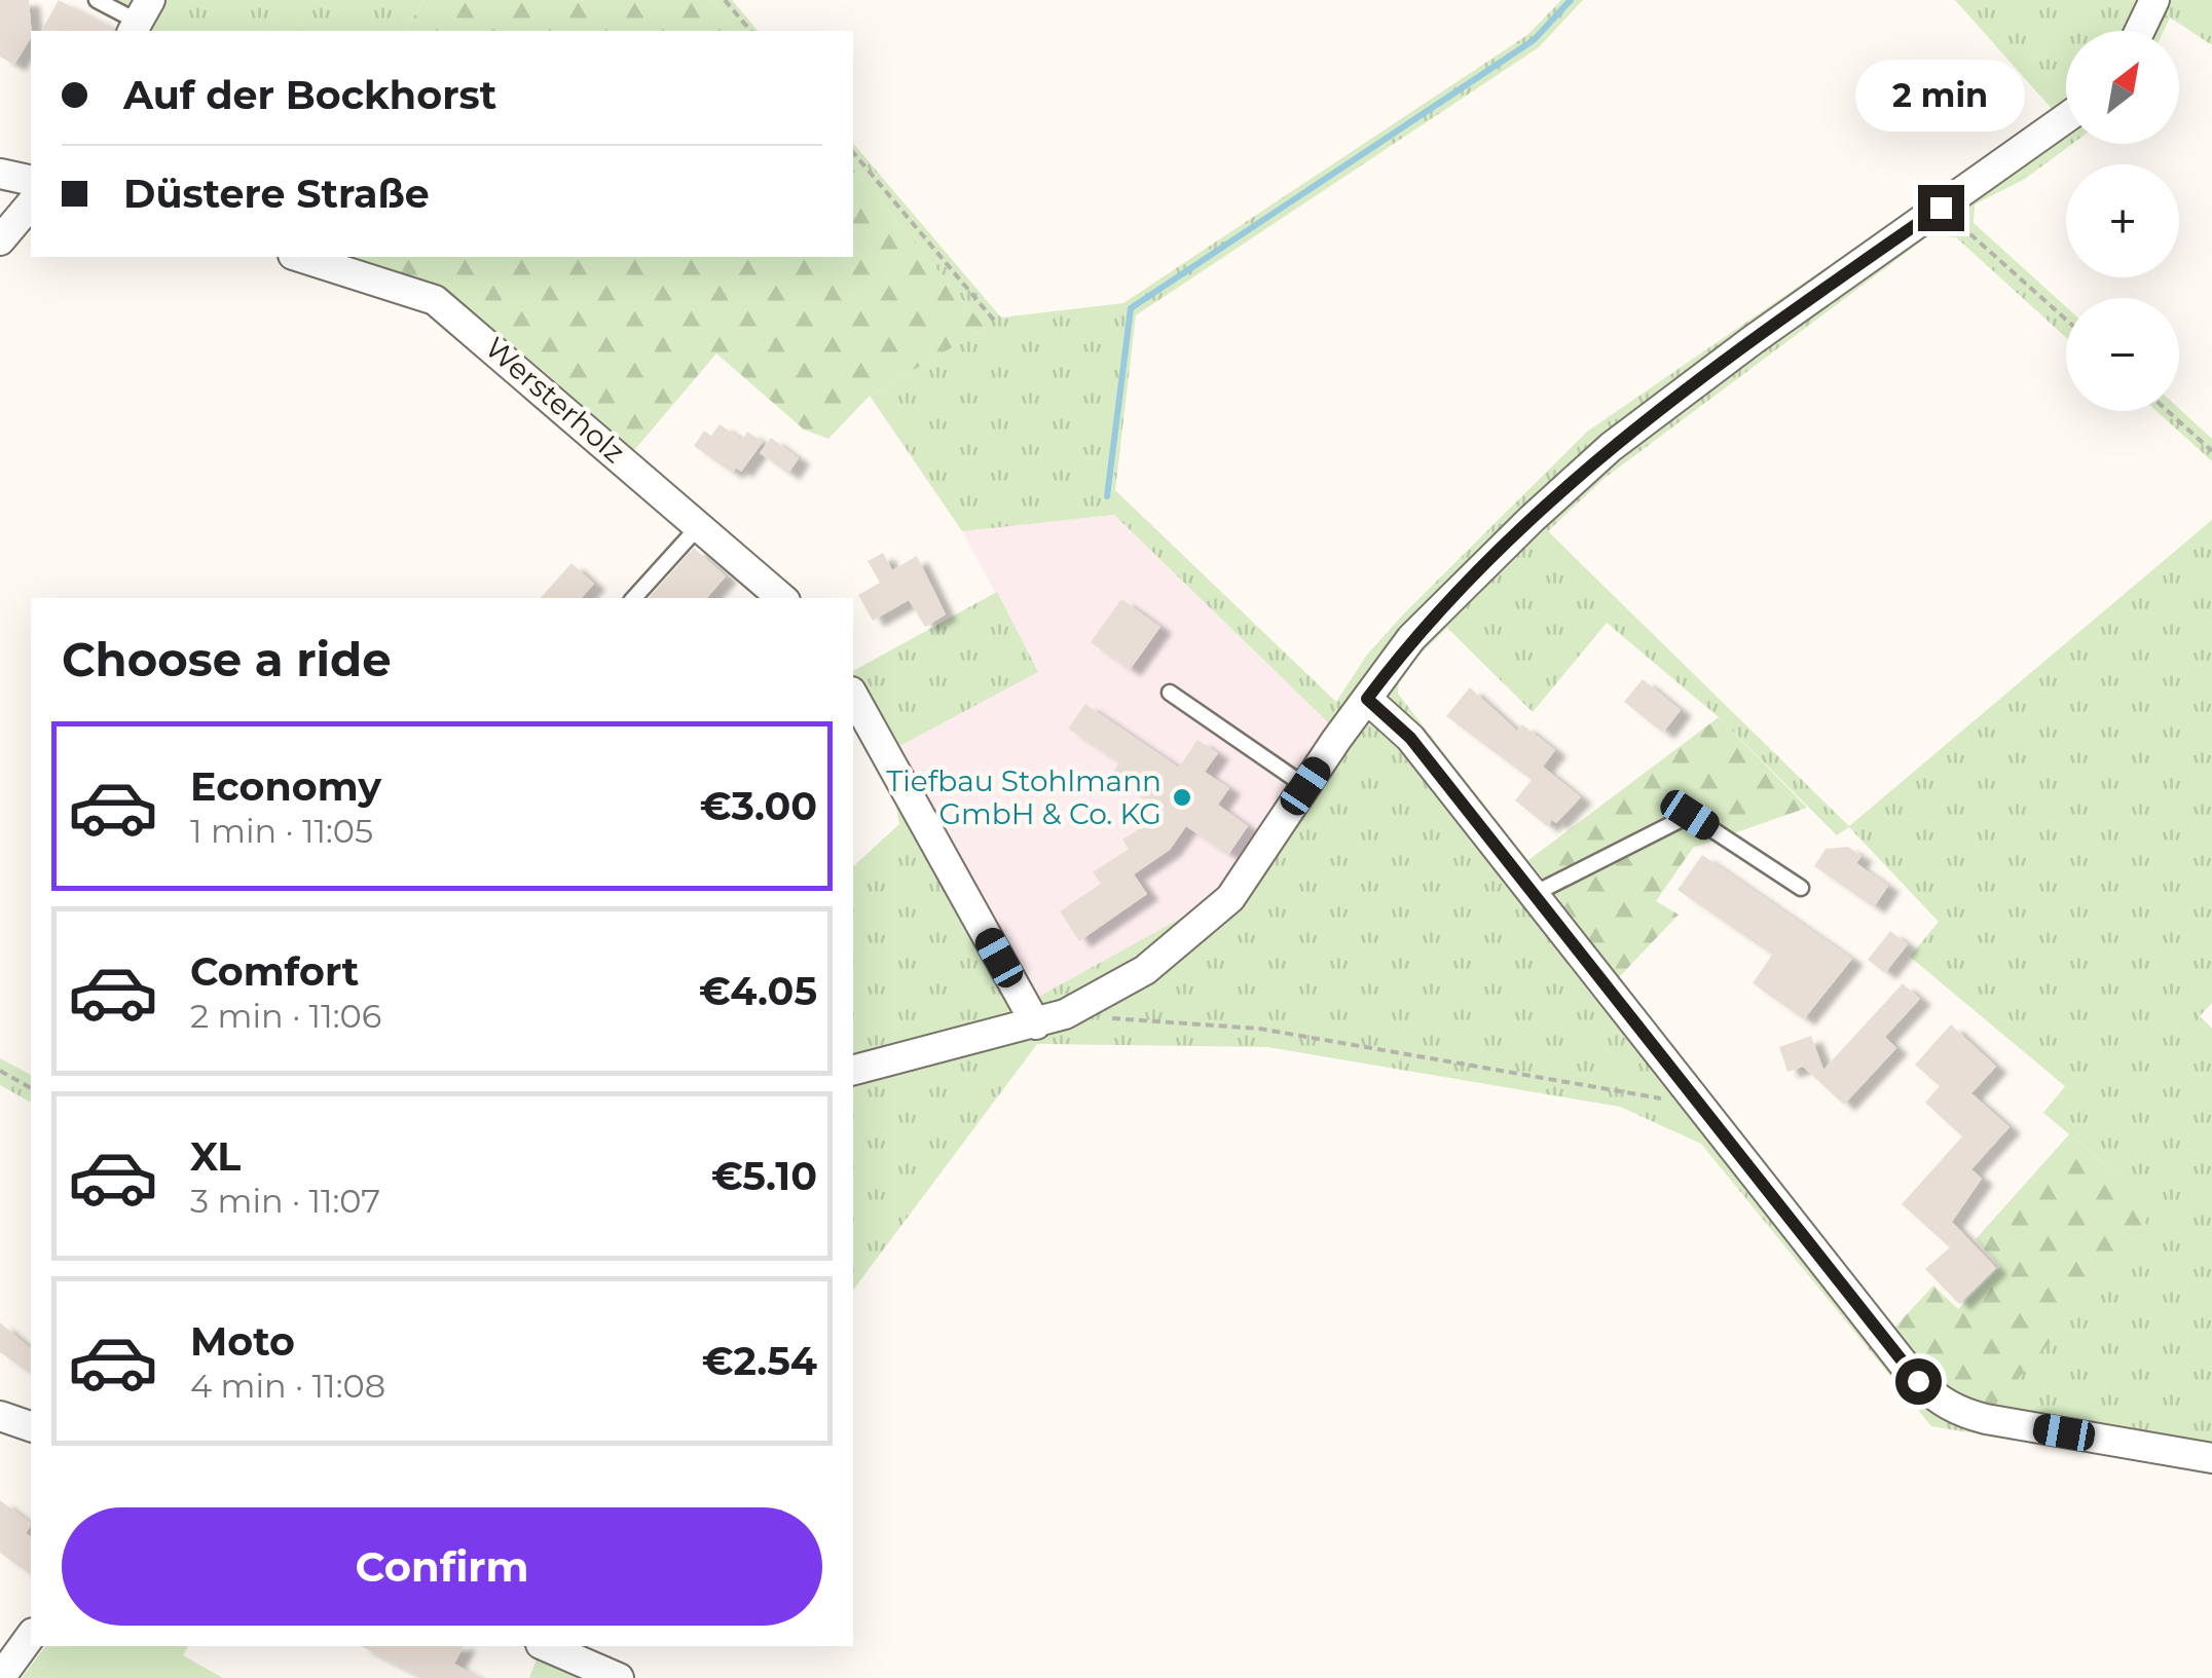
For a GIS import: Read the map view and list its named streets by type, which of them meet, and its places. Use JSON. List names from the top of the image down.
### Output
{
  "streets": {
    "street": ["Wersterholz"]
  },
  "places": ["Tiefbau Stohlmann GmbH & Co. KG"],
  "north": "top right",
  "page": {
    "map_buttons": ["+", "−"],
    "banner": ["Auf der Bockhorst", "Düstere Straße"],
    "bubble": "2 min",
    "heading": "Choose a ride",
    "list": [
      {
        "name": "Economy",
        "note": "1 min · 11:05",
        "value": "€3.00"
      },
      {
        "name": "Comfort",
        "note": "2 min · 11:06",
        "value": "€4.05"
      },
      {
        "name": "XL",
        "note": "3 min · 11:07",
        "value": "€5.10"
      },
      {
        "name": "Moto",
        "note": "4 min · 11:08",
        "value": "€2.54"
      }
    ],
    "buttons": "Confirm"
  }
}
